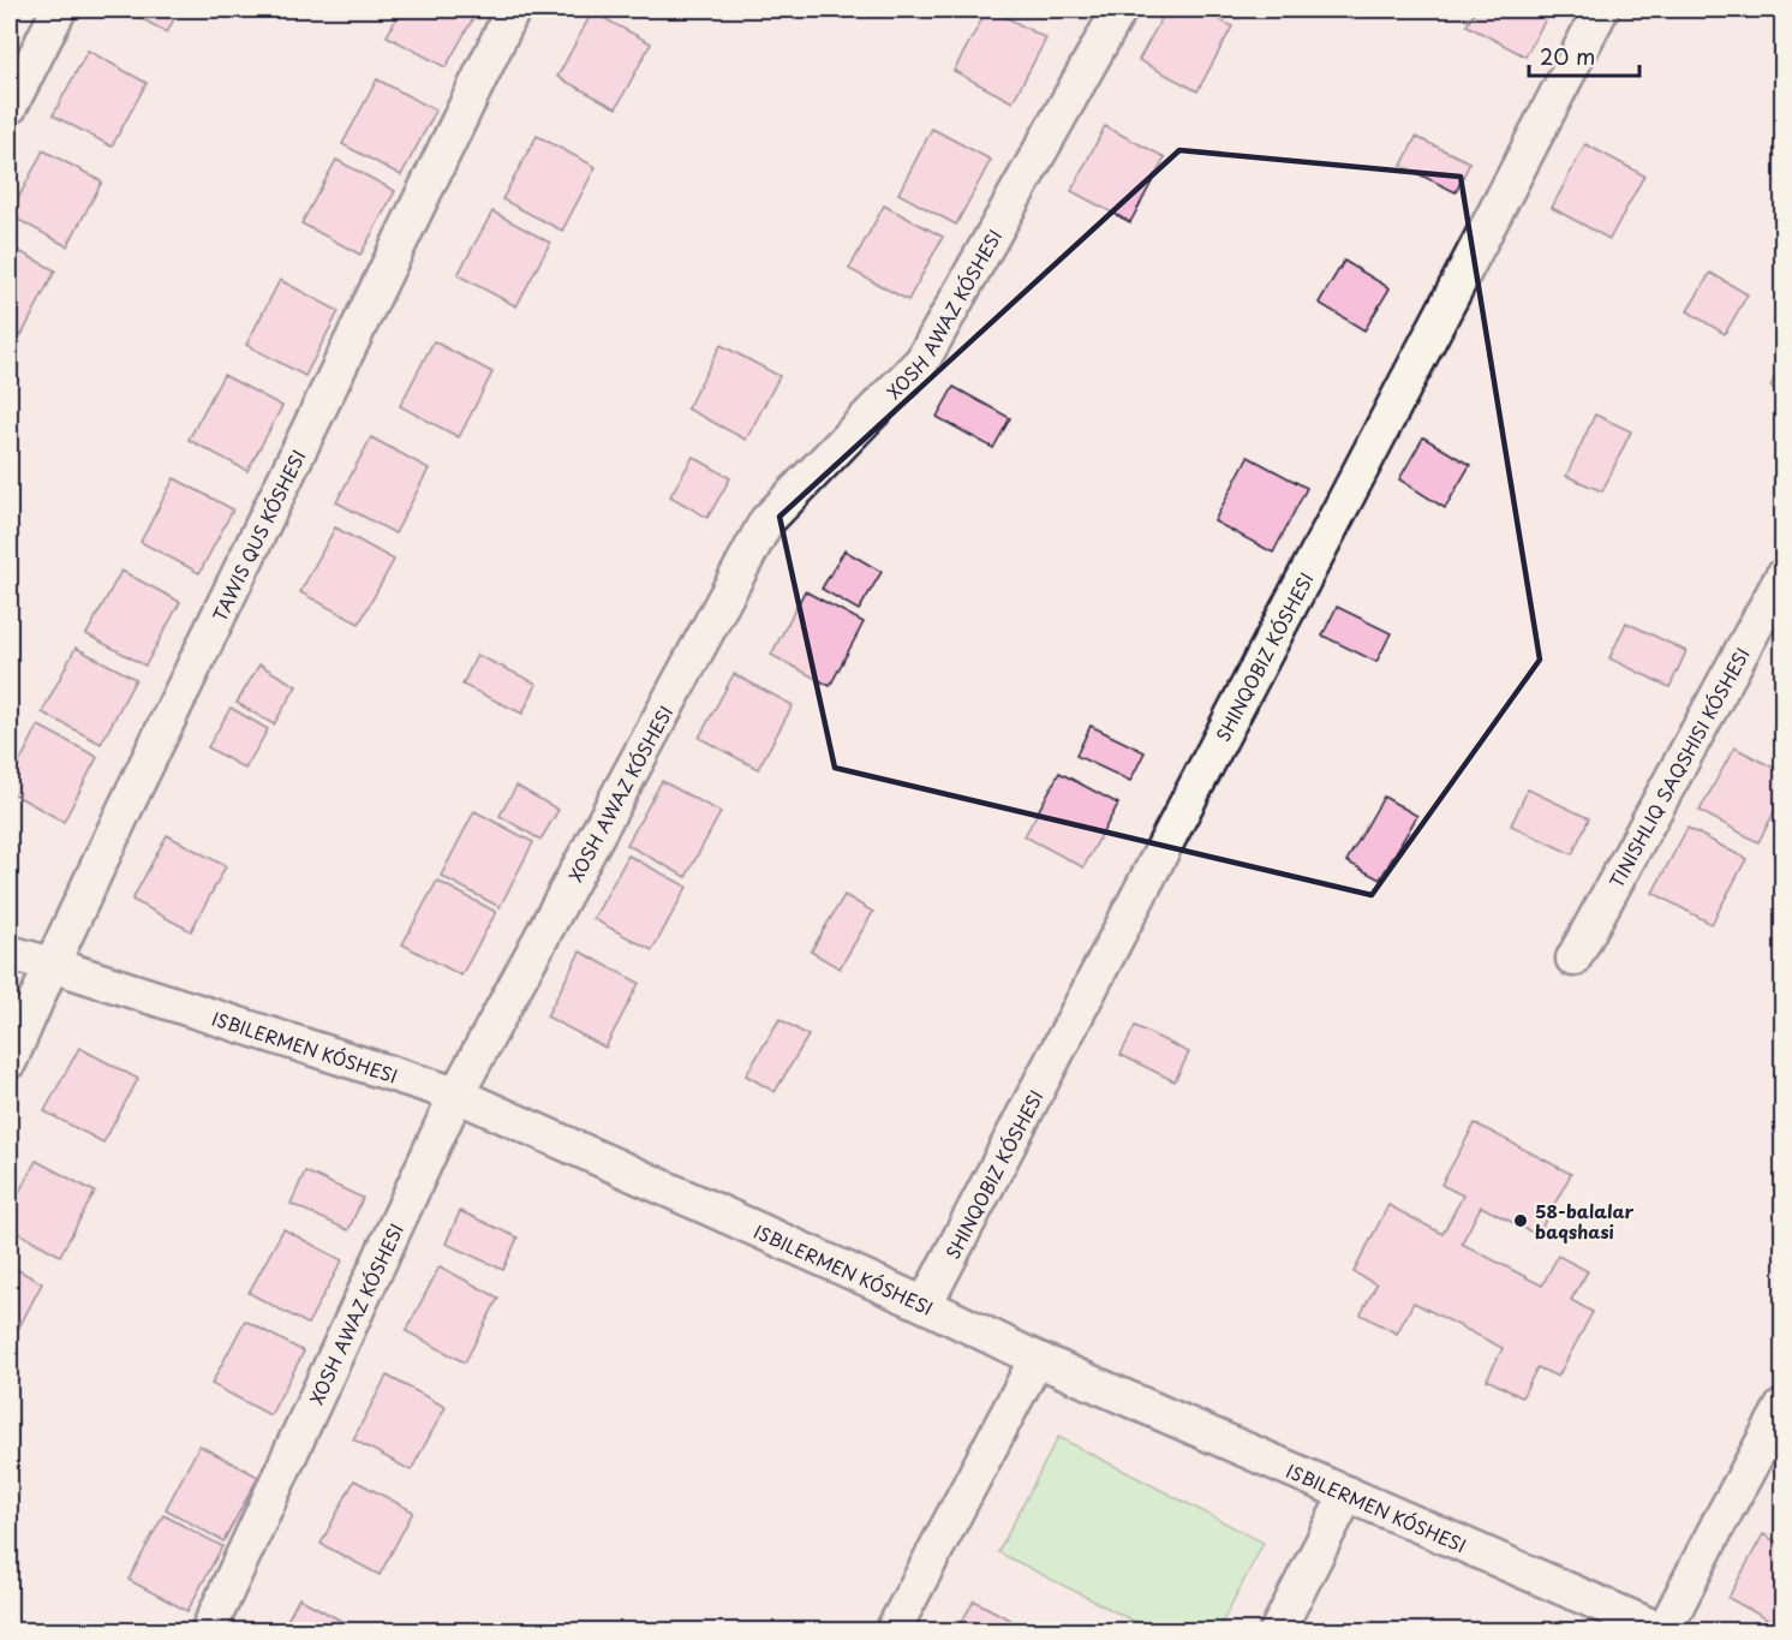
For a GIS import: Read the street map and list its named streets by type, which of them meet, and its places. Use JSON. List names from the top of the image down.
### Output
{
  "streets": {
    "street": ["XOSH AWAZ KÓSHESI", "ISBILERMEN KÓSHESI"]
  },
  "crossings": [
    ["XOSH AWAZ KÓSHESI", "ISBILERMEN KÓSHESI"]
  ],
  "places": ["58-balalar baqshasi"],
  "scale_bar": "20 m"
}
